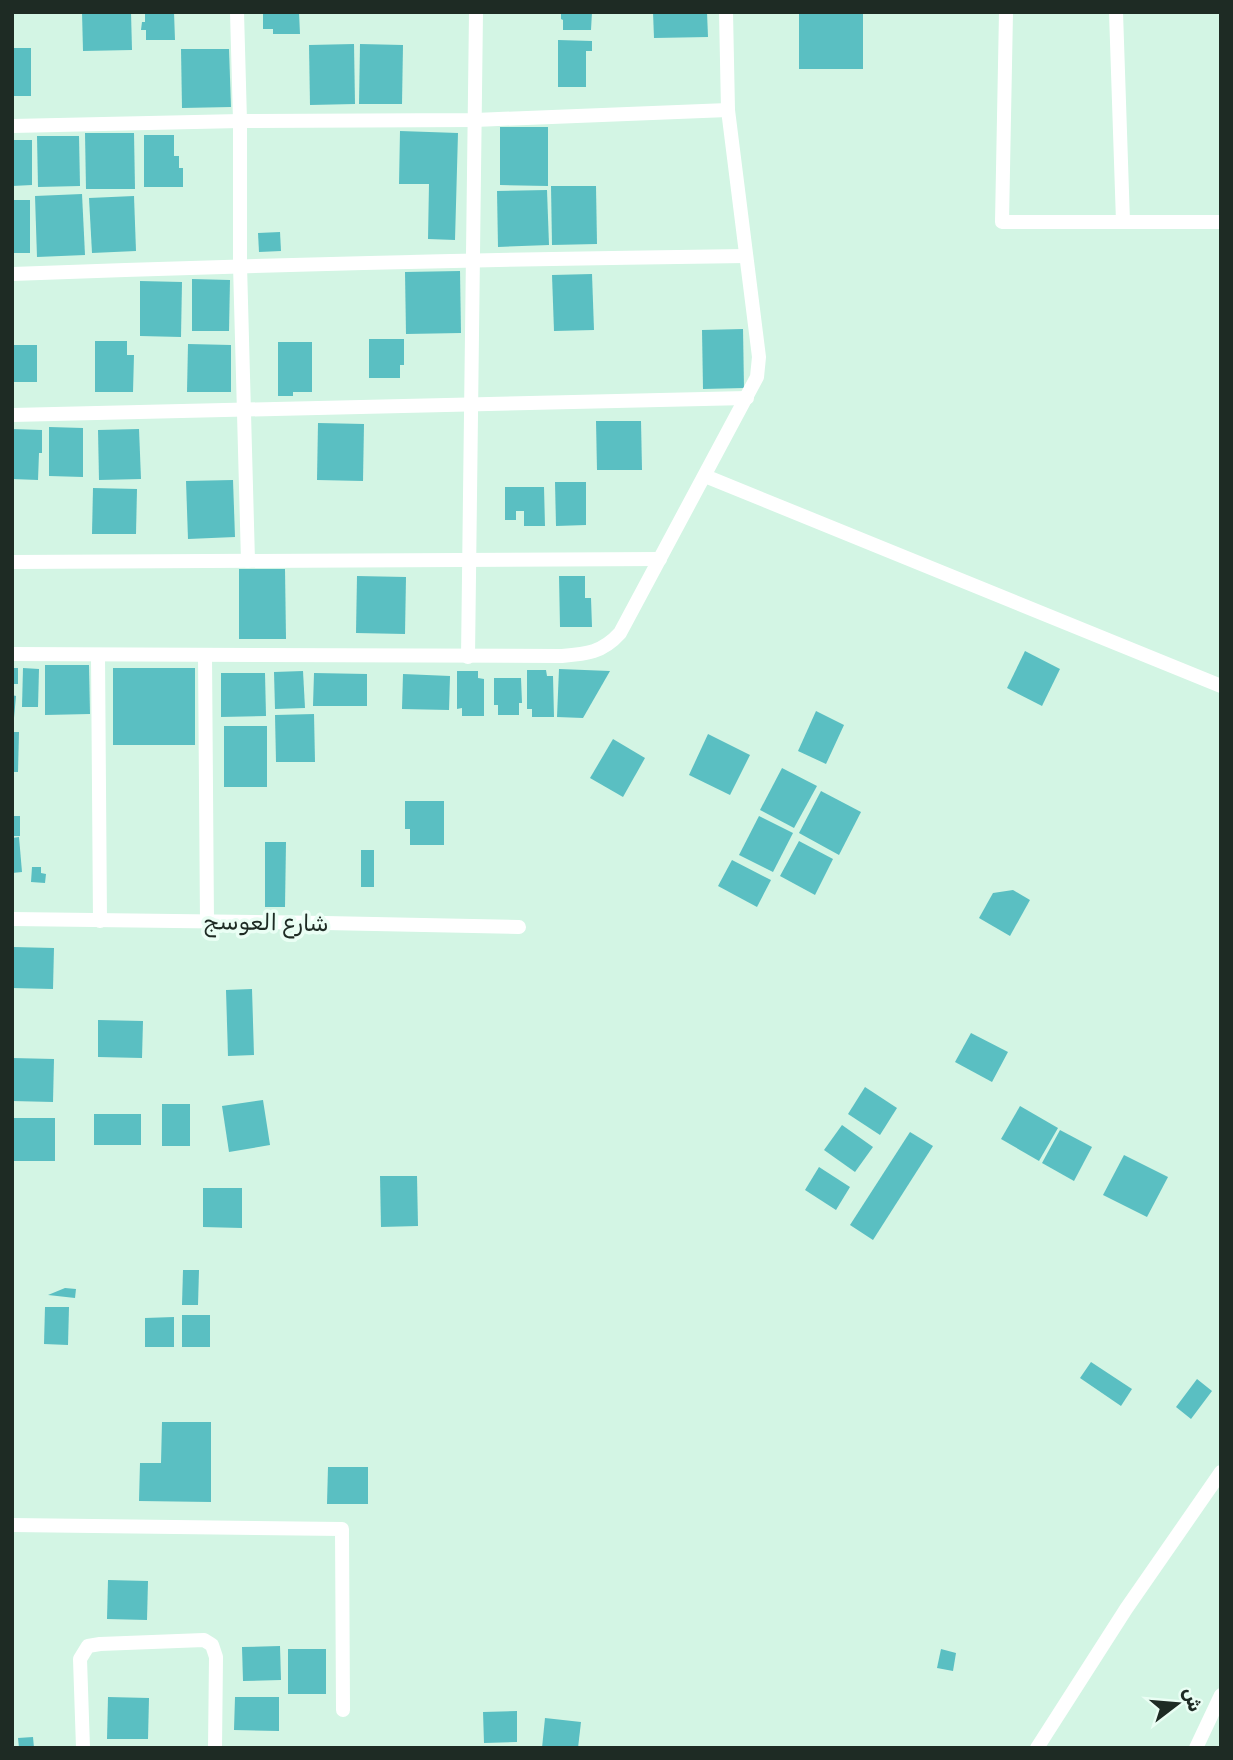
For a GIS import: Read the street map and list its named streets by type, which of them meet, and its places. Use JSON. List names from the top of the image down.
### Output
{
  "streets": {
    "street": ["شارع العوسج"]
  },
  "north": "right"
}
